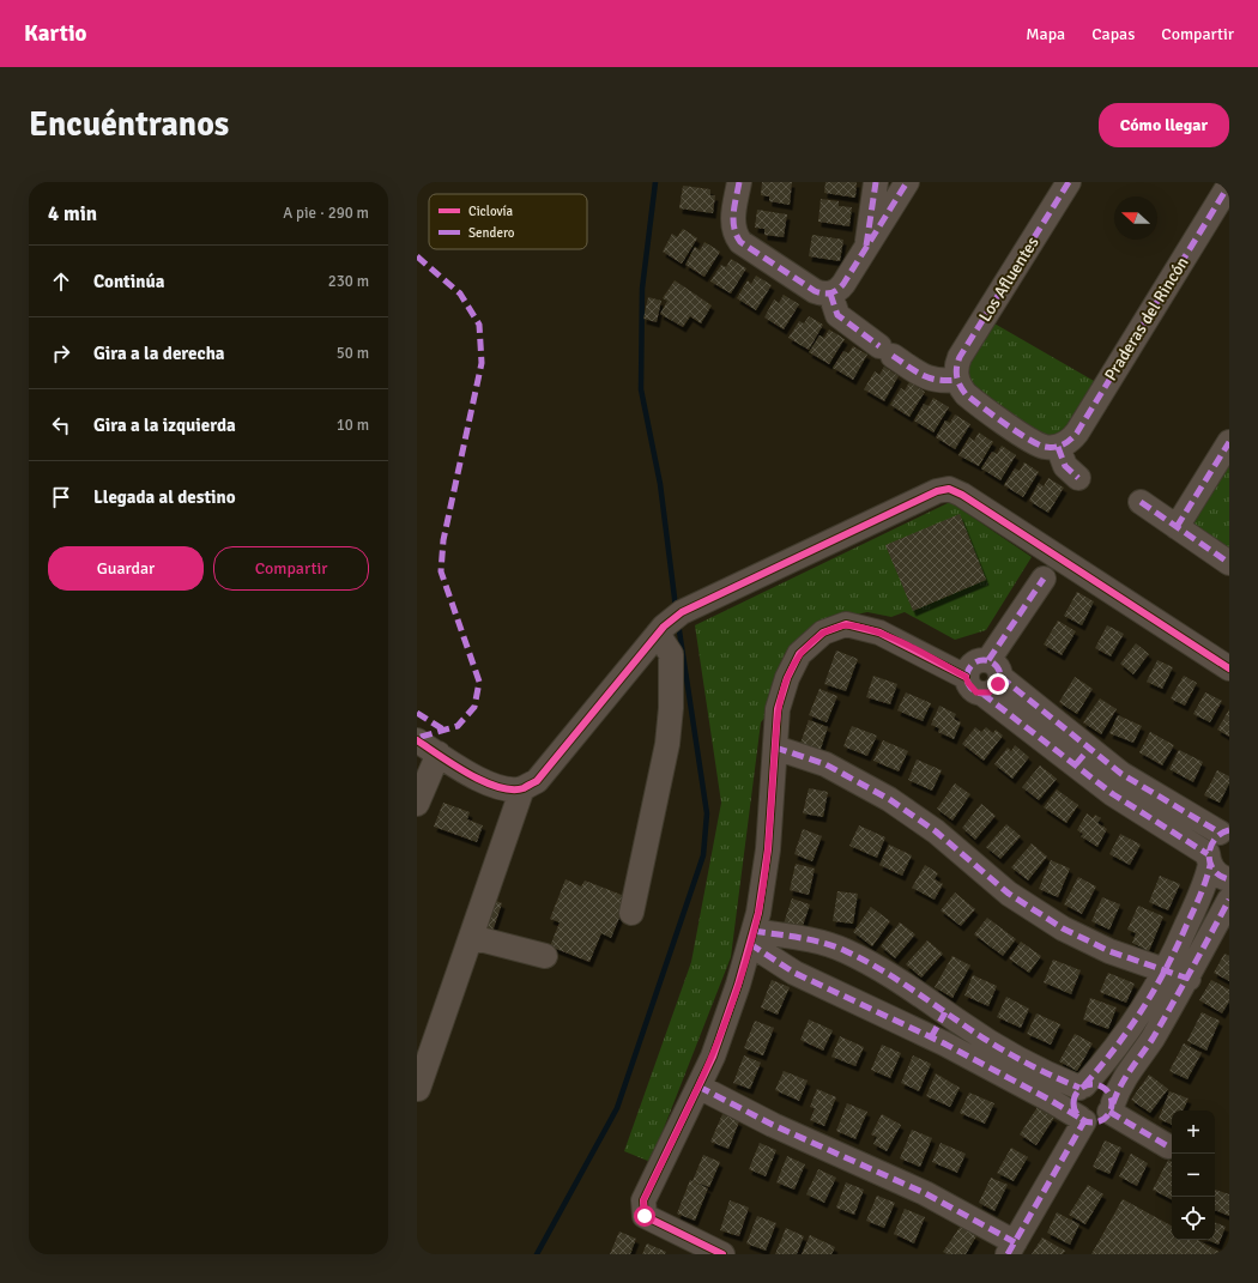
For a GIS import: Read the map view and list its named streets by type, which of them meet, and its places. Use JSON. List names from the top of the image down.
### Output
{
  "streets": {
    "street": ["Los Afluentes", "Praderas del Rincón"]
  },
  "legend": ["Ciclovía", "Sendero"],
  "north": "left",
  "page": {
    "header": "Kartio",
    "nav": ["Mapa", "Capas", "Compartir"],
    "buttons": [
      "Cómo llegar",
      ["Guardar", "Compartir"]
    ],
    "title": "Encuéntranos",
    "heading": ["4 min", "A pie · 290 m"],
    "list": [
      ["Continúa", "230 m"],
      ["Gira a la derecha", "50 m"],
      ["Gira a la izquierda", "10 m"],
      "Llegada al destino"
    ],
    "map_buttons": ["+", "−"]
  }
}
